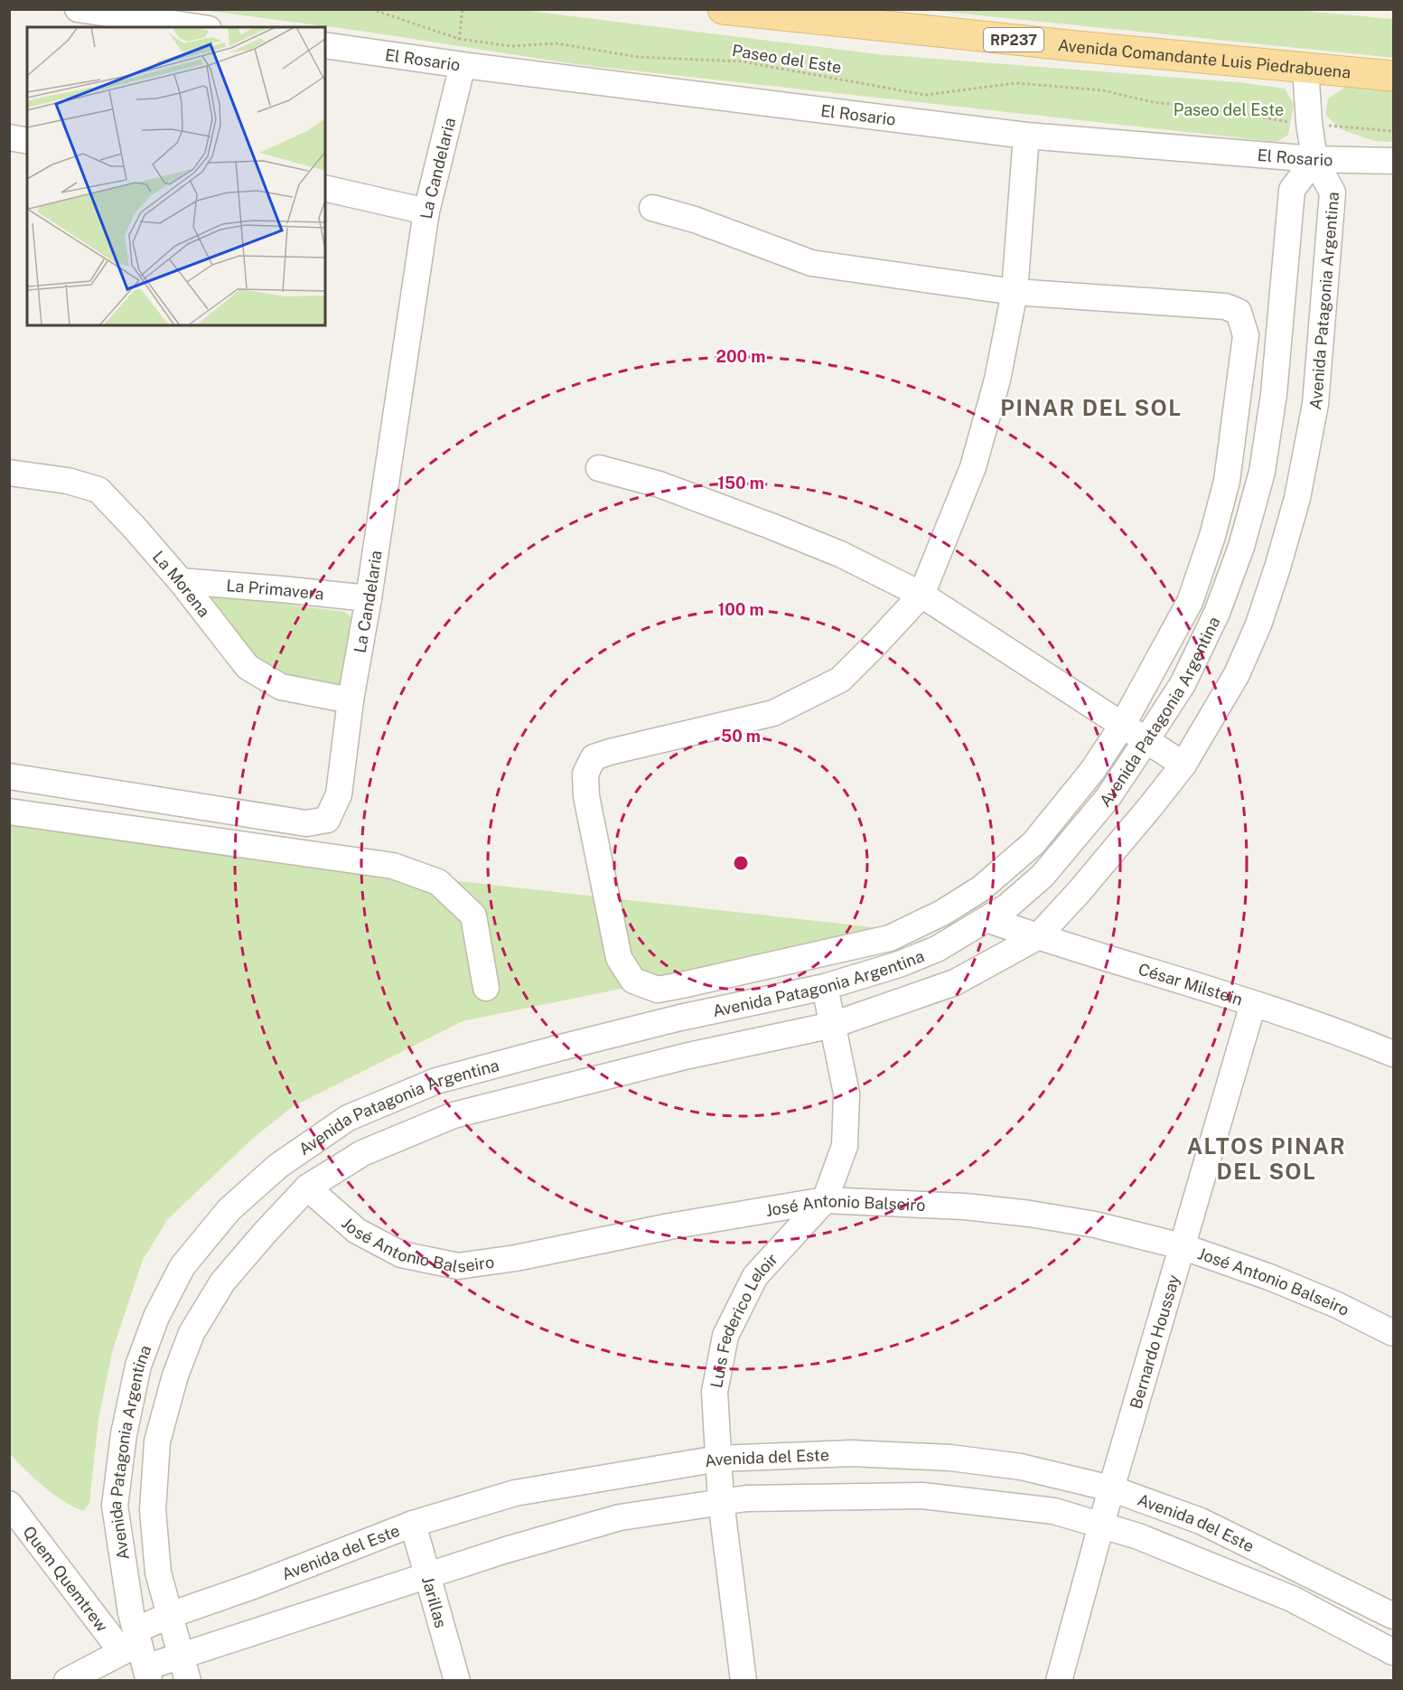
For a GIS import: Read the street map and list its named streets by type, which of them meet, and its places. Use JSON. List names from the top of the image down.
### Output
{
  "streets": {
    "main road": ["RP237", "Avenida Comandante Luis Piedrabuena"],
    "street": [
      "El Rosario",
      "La Candelaria",
      "Avenida Patagonia Argentina",
      "La Morena",
      "La Primavera",
      "César Milstein",
      "José Antonio Balseiro",
      "Luis Federico Leloir",
      "Bernardo Houssay",
      "Avenida del Este",
      "Quem Quemtrew",
      "Jarillas"
    ],
    "path": ["Paseo del Este"]
  },
  "crossings": [
    ["El Rosario", "La Candelaria"],
    ["El Rosario", "Avenida Patagonia Argentina"],
    ["La Candelaria", "La Morena"],
    ["La Candelaria", "La Primavera"],
    ["Avenida Patagonia Argentina", "César Milstein"],
    ["Avenida Patagonia Argentina", "José Antonio Balseiro"],
    ["Avenida Patagonia Argentina", "Luis Federico Leloir"],
    ["Avenida Patagonia Argentina", "Avenida del Este"],
    ["Avenida Patagonia Argentina", "Quem Quemtrew"],
    ["La Morena", "La Primavera"],
    ["César Milstein", "Bernardo Houssay"],
    ["José Antonio Balseiro", "Luis Federico Leloir"],
    ["José Antonio Balseiro", "Bernardo Houssay"],
    ["Luis Federico Leloir", "Avenida del Este"],
    ["Bernardo Houssay", "Avenida del Este"],
    ["Avenida del Este", "Quem Quemtrew"],
    ["Avenida del Este", "Jarillas"]
  ],
  "districts": ["PINAR DEL SOL", "ALTOS PINAR DEL SOL"],
  "parks": ["Paseo del Este"],
  "rings": [
    "200 m",
    "150 m",
    "100 m",
    "50 m"
  ]
}
